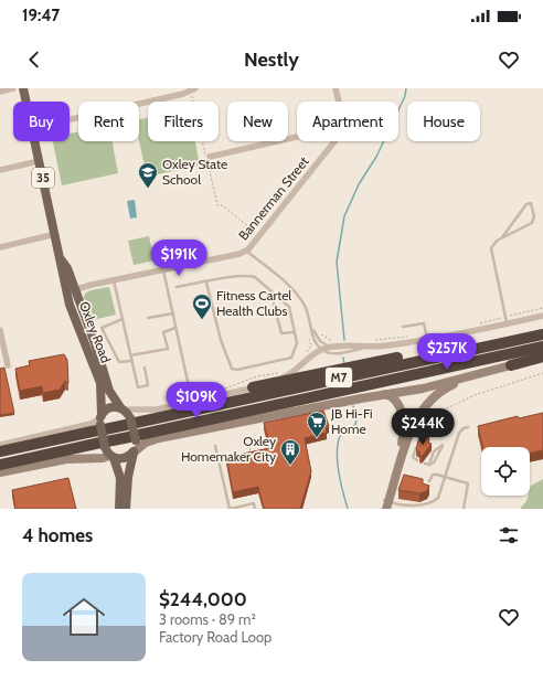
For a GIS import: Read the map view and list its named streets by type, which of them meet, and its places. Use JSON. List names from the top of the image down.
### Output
{
  "streets": {
    "highway": ["M7"],
    "main road": ["35", "Oxley Road"],
    "street": ["Bannerman Street"]
  },
  "crossings": [
    ["35", "Oxley Road"],
    ["35", "M7"],
    ["Bannerman Street", "Oxley Road"],
    ["Oxley Road", "M7"]
  ],
  "places": {
    "school or university": ["Oxley State School"],
    "sports": ["Fitness Cartel Health Clubs"],
    "supermarket": ["JB Hi-Fi Home"],
    "building": ["Oxley Homemaker City"]
  },
  "page": {
    "status": "19:47",
    "header": "Nestly",
    "chip": [
      "Buy",
      "Rent",
      "Filters",
      "New",
      "Apartment",
      "House"
    ],
    "price": [
      "$191K",
      "$257K",
      "$109K",
      "$244K"
    ],
    "heading": "4 homes",
    "list": [
      {
        "name": "$244,000",
        "note": "3 rooms · 89 m² · Factory Road Loop"
      }
    ]
  }
}
